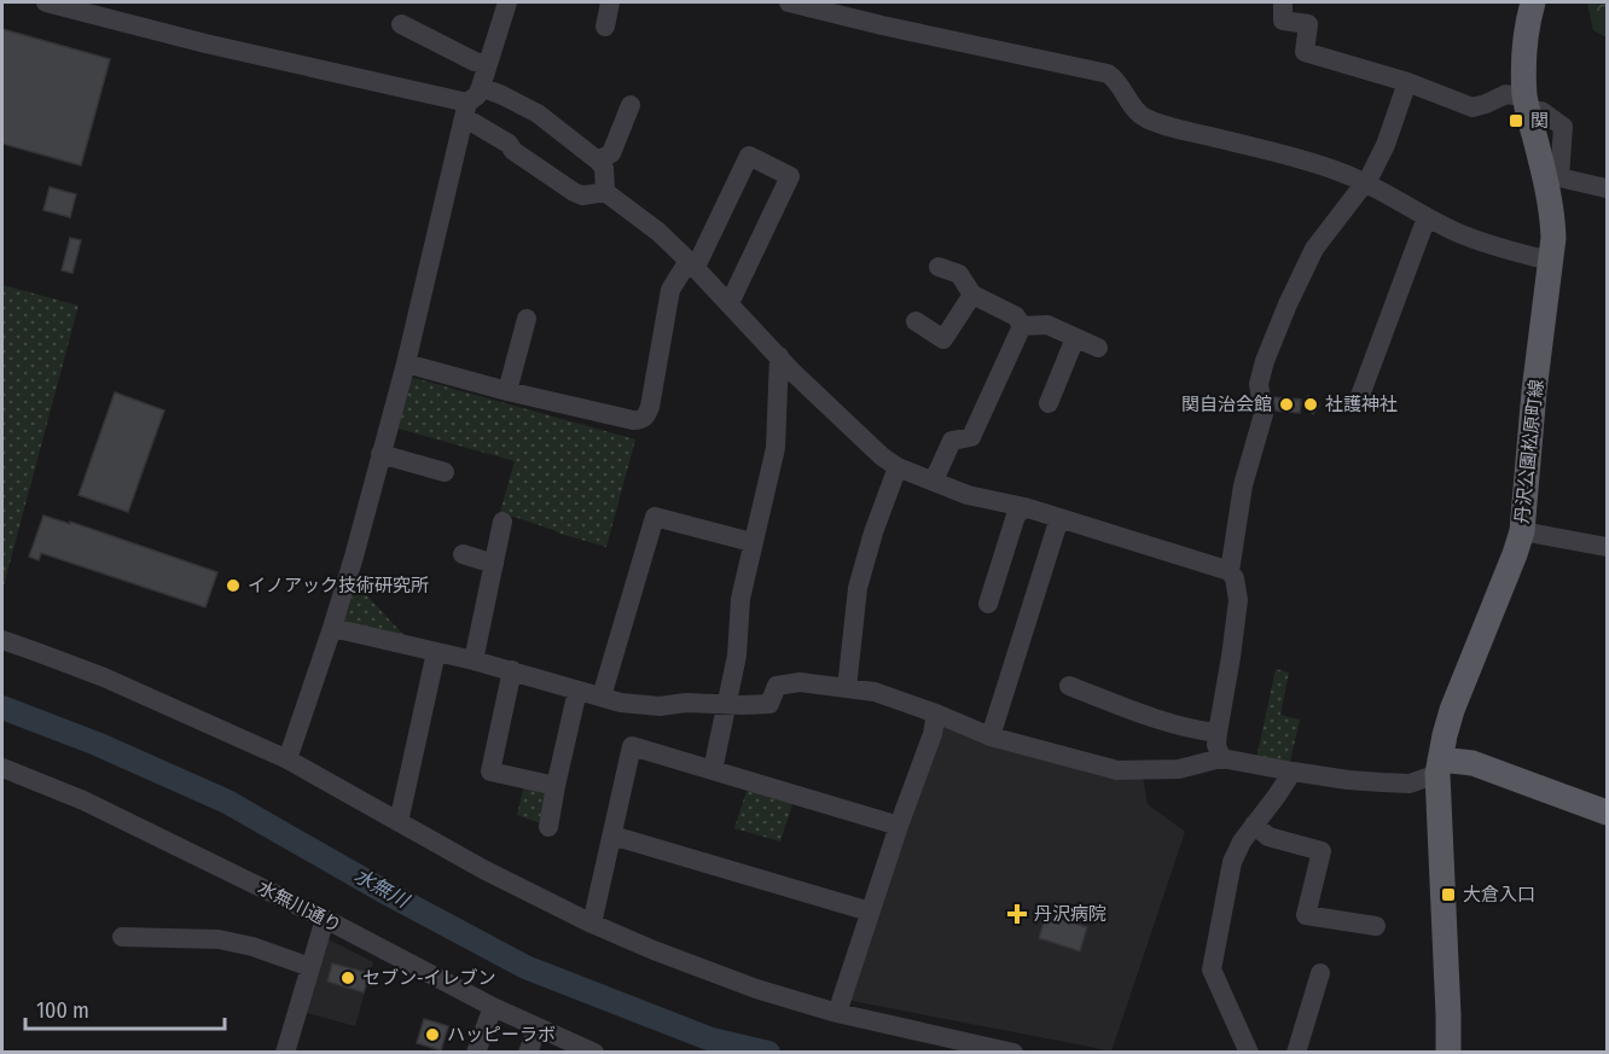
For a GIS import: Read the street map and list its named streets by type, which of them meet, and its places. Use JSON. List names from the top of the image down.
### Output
{
  "streets": {
    "main road": ["丹沢公園松原町線"],
    "street": ["水無川通り"]
  },
  "water": ["水無川"],
  "places": {
    "transit": ["関", "大倉入口"],
    "other": [
      "関自治会館",
      "社護神社",
      "イノアック技術研究所",
      "セブン-イレブン",
      "ハッピーラボ"
    ],
    "health": ["丹沢病院"]
  },
  "scale_bar": "100 m"
}
